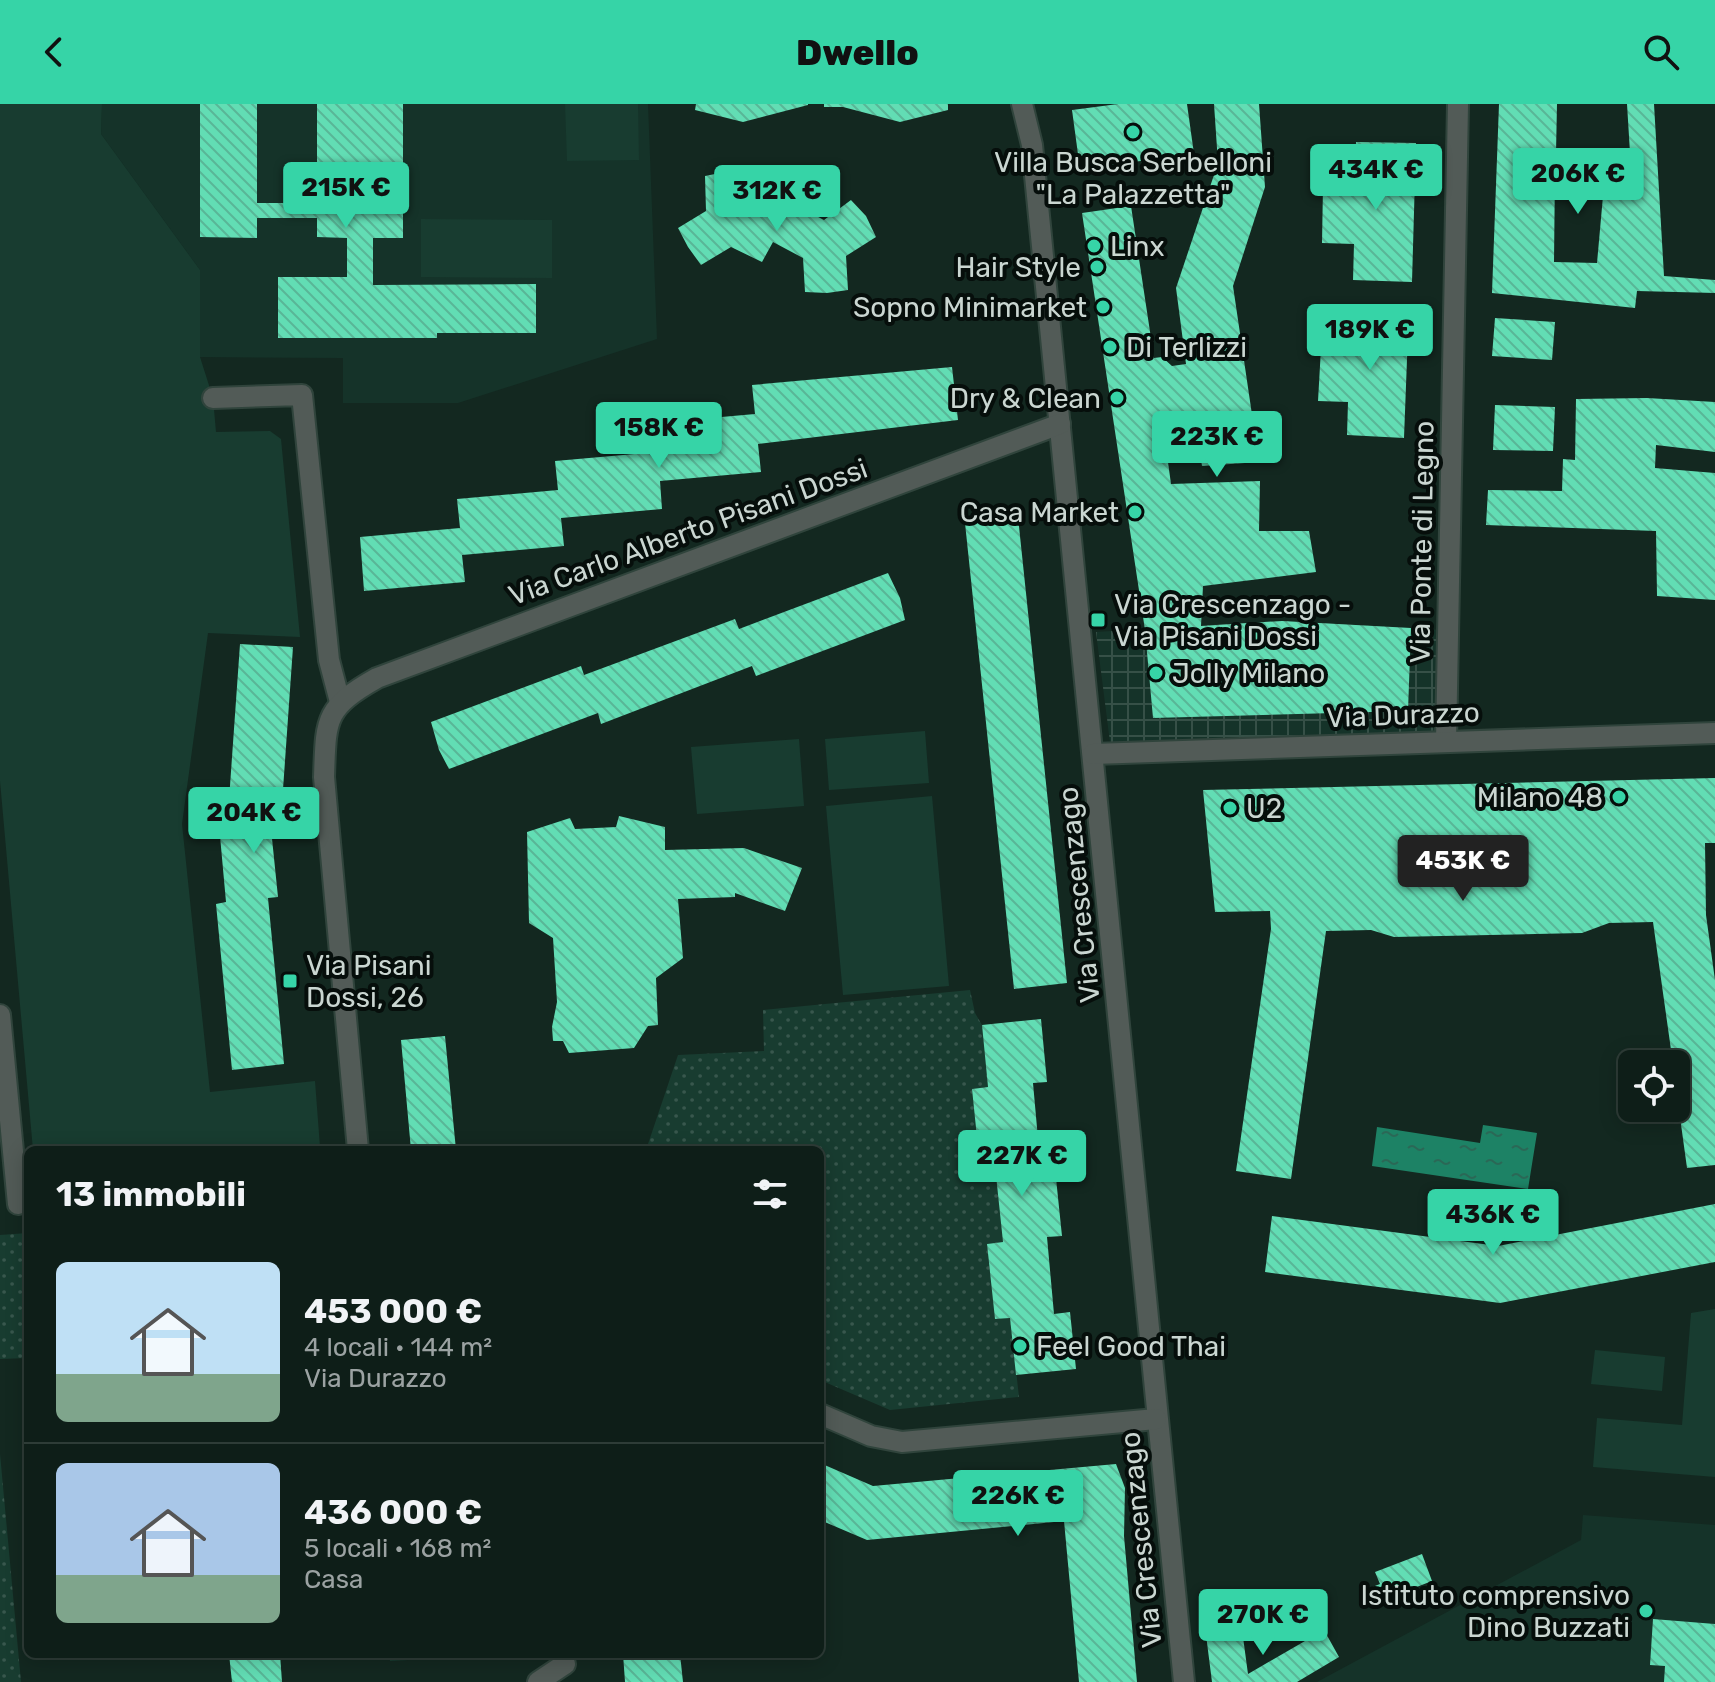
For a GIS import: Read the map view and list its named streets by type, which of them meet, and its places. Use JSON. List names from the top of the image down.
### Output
{
  "streets": {
    "street": [
      "Via Carlo Alberto Pisani Dossi",
      "Via Ponte di Legno",
      "Via Durazzo",
      "Via Crescenzago"
    ]
  },
  "crossings": [
    ["Via Carlo Alberto Pisani Dossi", "Via Crescenzago"],
    ["Via Ponte di Legno", "Via Durazzo"],
    ["Via Durazzo", "Via Crescenzago"]
  ],
  "places": {
    "other": [
      "Villa Busca Serbelloni \"La Palazzetta\"",
      "Linx",
      "Hair Style",
      "Sopno Minimarket",
      "Di Terlizzi",
      "Dry & Clean",
      "Casa Market",
      "Jolly Milano",
      "Milano 48",
      "U2",
      "Feel Good Thai",
      "Istituto comprensivo Dino Buzzati"
    ],
    "transit": ["Via Crescenzago - Via Pisani Dossi", "Via Pisani Dossi, 26"]
  },
  "page": {
    "header": "Dwello",
    "price": [
      "434K €",
      "206K €",
      "215K €",
      "312K €",
      "189K €",
      "158K €",
      "223K €",
      "204K €",
      "453K €",
      "227K €",
      "436K €",
      "226K €",
      "270K €"
    ],
    "heading": "13 immobili",
    "list": [
      {
        "name": "453 000 €",
        "note": "4 locali · 144 m² · Via Durazzo"
      },
      {
        "name": "436 000 €",
        "note": "5 locali · 168 m² · Casa"
      }
    ]
  }
}
